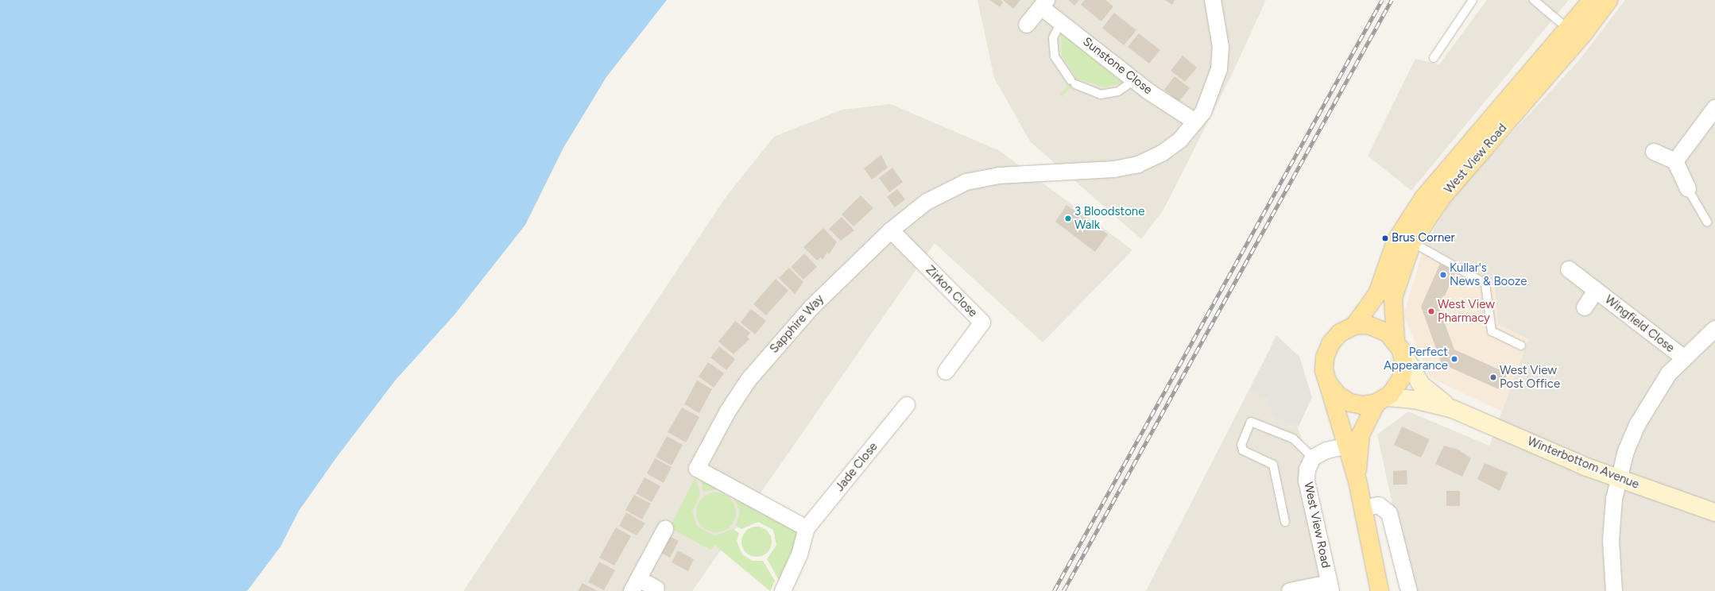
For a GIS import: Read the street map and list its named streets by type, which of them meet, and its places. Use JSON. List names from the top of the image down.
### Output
{
  "streets": {
    "main road": ["West View Road"],
    "street": [
      "Sunstone Close",
      "Zirkon Close",
      "Sapphire Way",
      "Wingfield Close",
      "Winterbottom Avenue",
      "Jade Close"
    ]
  },
  "crossings": [
    ["Sunstone Close", "Sapphire Way"],
    ["West View Road", "Winterbottom Avenue"],
    ["Zirkon Close", "Sapphire Way"],
    ["Sapphire Way", "Jade Close"]
  ],
  "places": [
    "3 Bloodstone Walk",
    "Brus Corner",
    "Kullar's News & Booze",
    "West View Pharmacy",
    "Perfect Appearance",
    "West View Post Office"
  ]
}
